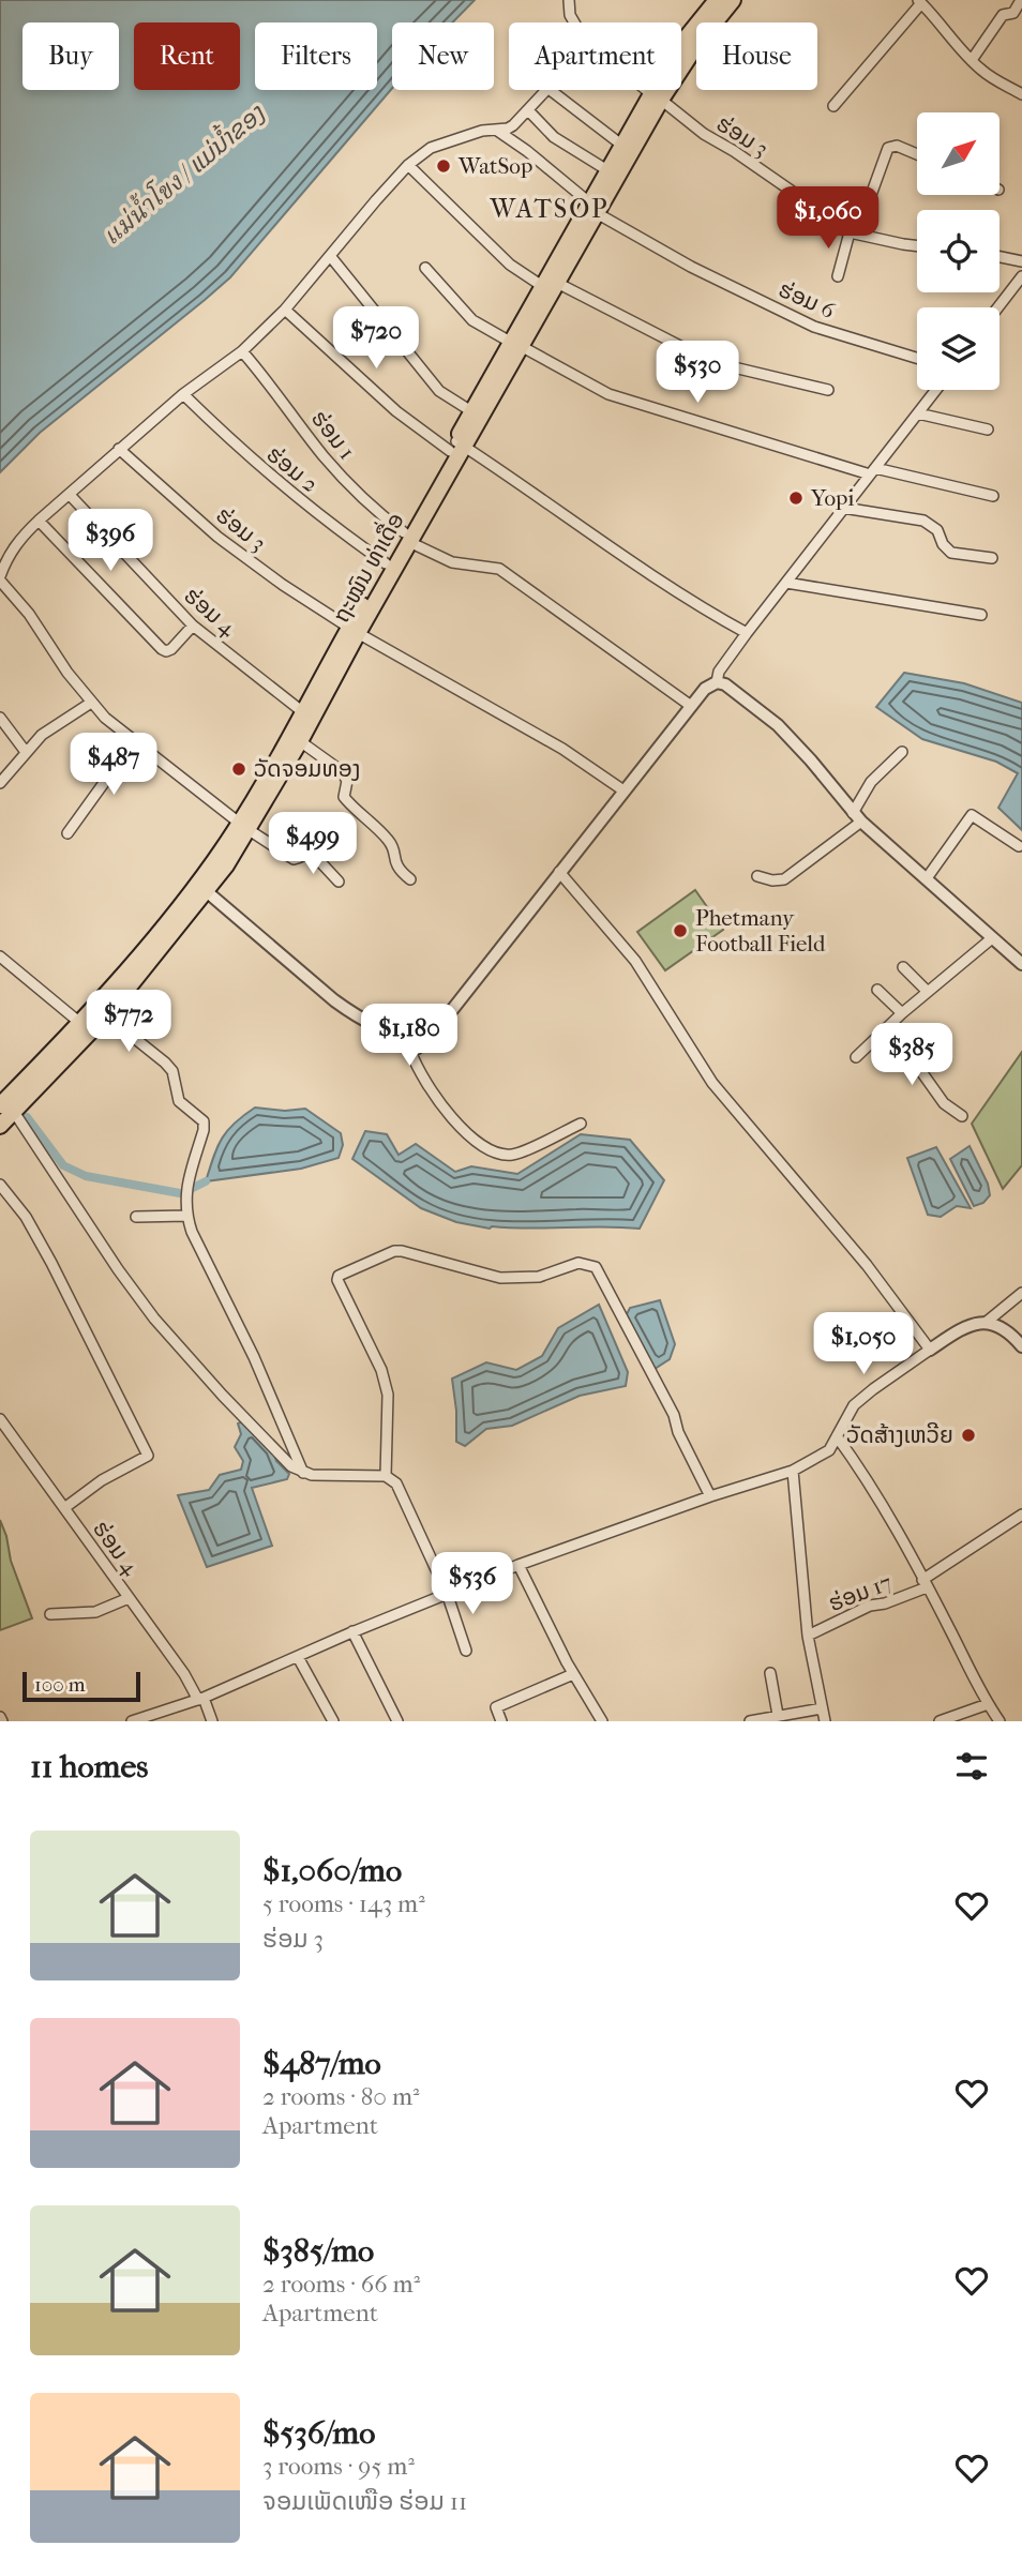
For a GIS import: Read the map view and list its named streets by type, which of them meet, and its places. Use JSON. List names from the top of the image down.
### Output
{
  "streets": {
    "main road": ["ຖະໝົນ ທ່າເດື່ອ"],
    "street": [
      "ຮ່ອມ 3",
      "ຮ່ອມ 6",
      "ຮ່ອມ 1",
      "ຮ່ອມ 2",
      "ຮ່ອມ 4",
      "ຮ່ອມ 17"
    ]
  },
  "crossings": [
    ["ຮ່ອມ 3", "ຖະໝົນ ທ່າເດື່ອ"],
    ["ຮ່ອມ 6", "ຖະໝົນ ທ່າເດື່ອ"],
    ["ຮ່ອມ 1", "ຖະໝົນ ທ່າເດື່ອ"],
    ["ຮ່ອມ 2", "ຖະໝົນ ທ່າເດື່ອ"],
    ["ຖະໝົນ ທ່າເດື່ອ", "ຮ່ອມ 4"]
  ],
  "districts": ["WATSOP"],
  "water": ["แม่น้ำโขง / ແມ່ນ້ຳຂອງ"],
  "places": [
    "WatSop",
    "Yopi",
    "ວັດຈອມທອງ",
    "Phetmany Football Field",
    "ວັດສ້າງເຫວີຍ"
  ],
  "scale_bar": "100 m",
  "north": "top right",
  "page": {
    "chip": [
      "Buy",
      "Rent",
      "Filters",
      "New",
      "Apartment",
      "House"
    ],
    "price": [
      "$1,060",
      "$720",
      "$530",
      "$396",
      "$487",
      "$499",
      "$772",
      "$1,180",
      "$385",
      "$1,050",
      "$536"
    ],
    "scale": "100 m",
    "heading": "11 homes",
    "list": [
      {
        "name": "$1,060/mo",
        "note": "5 rooms · 143 m² · ຮ່ອມ 3"
      },
      {
        "name": "$487/mo",
        "note": "2 rooms · 80 m² · Apartment"
      },
      {
        "name": "$385/mo",
        "note": "2 rooms · 66 m² · Apartment"
      },
      {
        "name": "$536/mo",
        "note": "3 rooms · 95 m² · ຈອມເພັດເໜືອ ຮ່ອມ 11"
      }
    ]
  }
}
